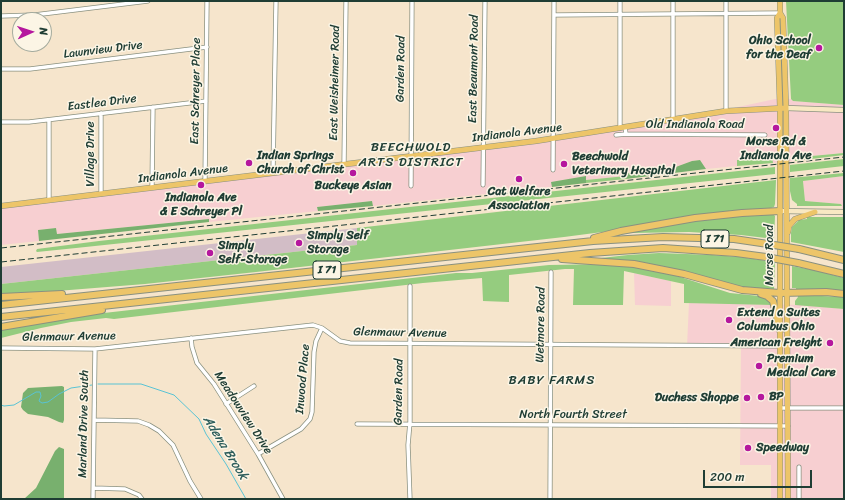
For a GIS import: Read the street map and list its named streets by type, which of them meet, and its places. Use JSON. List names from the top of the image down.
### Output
{
  "streets": {
    "highway": ["I 71"],
    "main road": ["Indianola Avenue", "Morse Road"],
    "street": [
      "Lawnview Drive",
      "Garden Road",
      "East Beaumont Road",
      "East Weisheimer Road",
      "East Schreyer Place",
      "Eastlea Drive",
      "Old Indianola Road",
      "Village Drive",
      "Wetmore Road",
      "Glenmawr Avenue",
      "Inwood Place",
      "Meadowview Drive",
      "North Fourth Street",
      "Marland Drive South"
    ]
  },
  "crossings": [
    ["Lawnview Drive", "East Schreyer Place"],
    ["Garden Road", "Indianola Avenue"],
    ["Garden Road", "Glenmawr Avenue"],
    ["Garden Road", "North Fourth Street"],
    ["East Beaumont Road", "Indianola Avenue"],
    ["East Weisheimer Road", "Indianola Avenue"],
    ["East Schreyer Place", "Eastlea Drive"],
    ["East Schreyer Place", "Indianola Avenue"],
    ["Eastlea Drive", "Village Drive"],
    ["Indianola Avenue", "Village Drive"],
    ["Indianola Avenue", "Morse Road"],
    ["Morse Road", "Glenmawr Avenue"],
    ["Morse Road", "North Fourth Street"],
    ["Wetmore Road", "Glenmawr Avenue"],
    ["Wetmore Road", "North Fourth Street"],
    ["Glenmawr Avenue", "Inwood Place"],
    ["Glenmawr Avenue", "Meadowview Drive"],
    ["Glenmawr Avenue", "Marland Drive South"],
    ["Inwood Place", "Meadowview Drive"]
  ],
  "districts": ["BEECHWOLD ARTS DISTRICT", "BABY FARMS"],
  "water": ["Adena Brook"],
  "places": [
    "Ohio School for the Deaf",
    "Morse Rd & Indianola Ave",
    "Indian Springs Church of Christ",
    "Beechwold Veterinary Hospital",
    "Buckeye Asian",
    "Cat Welfare Association",
    "Indianola Ave & E Schreyer Pl",
    "Simply Self Storage",
    "Simply Self-Storage",
    "Extend a Suites Columbus Ohio",
    "American Freight",
    "Premium Medical Care",
    "BP",
    "Duchess Shoppe",
    "Speedway"
  ],
  "scale_bar": "200 m",
  "north": "right"
}
